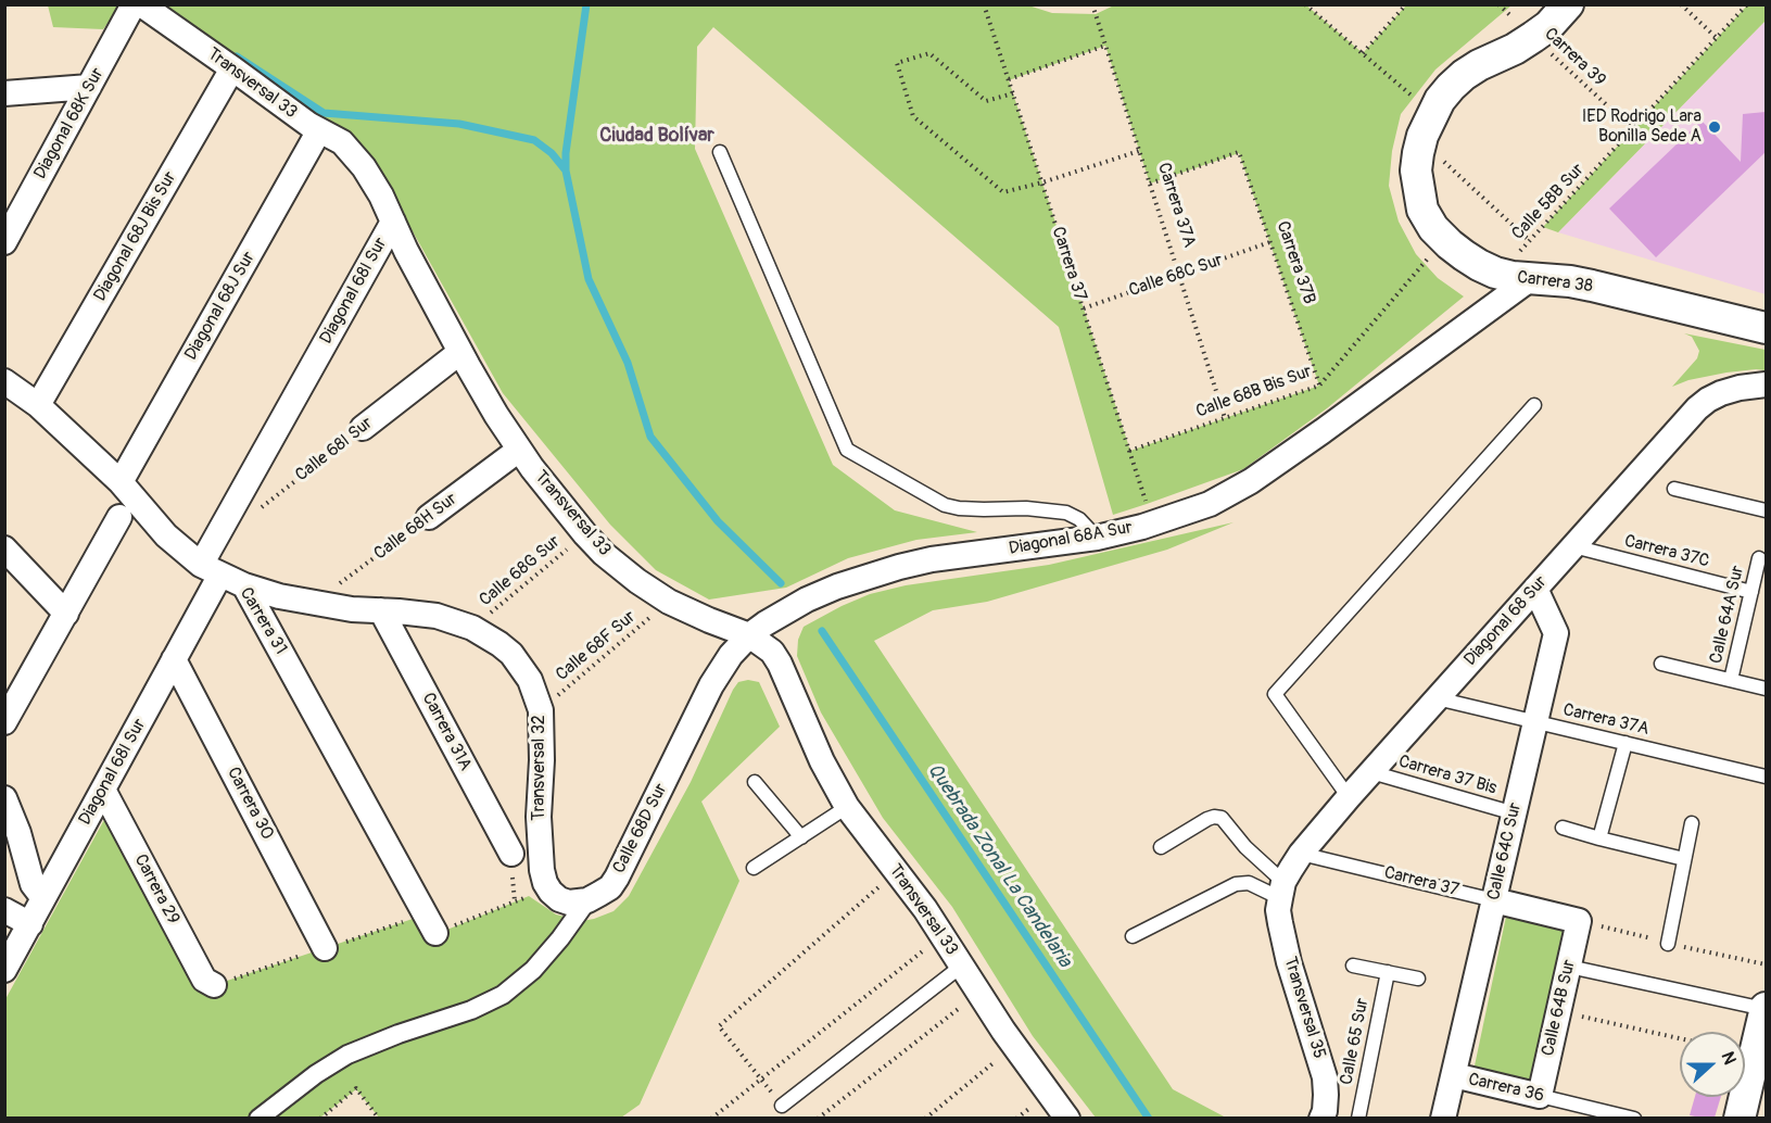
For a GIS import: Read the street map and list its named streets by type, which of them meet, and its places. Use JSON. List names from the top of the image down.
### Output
{
  "streets": {
    "street": [
      "Transversal 33",
      "Diagonal 68K Sur",
      "Diagonal 68J Bis Sur",
      "Carrera 37",
      "Carrera 38",
      "Diagonal 68I Sur",
      "Diagonal 68J Sur",
      "Calle 68I Sur",
      "Calle 68H Sur",
      "Diagonal 68A Sur",
      "Carrera 31",
      "Diagonal 68 Sur",
      "Carrera 31A",
      "Transversal 32",
      "Carrera 30",
      "Calle 68D Sur",
      "Calle 64C Sur",
      "Carrera 29",
      "Transversal 35",
      "Calle 64B Sur",
      "Carrera 36"
    ],
    "lane": [
      "Carrera 37A",
      "Carrera 37C",
      "Calle 64A Sur",
      "Carrera 37 Bis",
      "Calle 65 Sur"
    ],
    "path": [
      "Carrera 39",
      "Calle 58B Sur",
      "Carrera 37B",
      "Calle 68C Sur",
      "Calle 68B Bis Sur",
      "Calle 68G Sur",
      "Calle 68F Sur"
    ]
  },
  "crossings": [
    ["Carrera 39", "Calle 58B Sur"],
    ["Transversal 33", "Diagonal 68J Bis Sur"],
    ["Transversal 33", "Diagonal 68I Sur"],
    ["Transversal 33", "Diagonal 68J Sur"],
    ["Transversal 33", "Calle 68I Sur"],
    ["Transversal 33", "Calle 68H Sur"],
    ["Transversal 33", "Diagonal 68A Sur"],
    ["Transversal 33", "Calle 68G Sur"],
    ["Transversal 33", "Calle 68F Sur"],
    ["Transversal 33", "Calle 68D Sur"],
    ["Calle 58B Sur", "Carrera 38"],
    ["Calle 58B Sur", "Diagonal 68A Sur"],
    ["Carrera 37A", "Carrera 37B"],
    ["Carrera 37A", "Calle 68C Sur"],
    ["Carrera 37A", "Calle 68B Bis Sur"],
    ["Carrera 37A", "Diagonal 68 Sur"],
    ["Carrera 37A", "Calle 64C Sur"],
    ["Diagonal 68J Bis Sur", "Carrera 31"],
    ["Carrera 37B", "Calle 68C Sur"],
    ["Carrera 37B", "Calle 68B Bis Sur"],
    ["Carrera 37", "Calle 68C Sur"],
    ["Carrera 37", "Calle 68B Bis Sur"],
    ["Carrera 37", "Diagonal 68A Sur"],
    ["Carrera 37", "Diagonal 68 Sur"],
    ["Carrera 37", "Calle 64C Sur"],
    ["Carrera 37", "Calle 64B Sur"],
    ["Carrera 38", "Calle 68B Bis Sur"],
    ["Carrera 38", "Diagonal 68A Sur"],
    ["Diagonal 68I Sur", "Carrera 31"],
    ["Diagonal 68I Sur", "Carrera 30"],
    ["Diagonal 68I Sur", "Carrera 29"],
    ["Diagonal 68J Sur", "Carrera 31"],
    ["Calle 68H Sur", "Transversal 32"],
    ["Diagonal 68A Sur", "Calle 68D Sur"],
    ["Carrera 37C", "Calle 64A Sur"],
    ["Carrera 37C", "Diagonal 68 Sur"],
    ["Calle 68G Sur", "Transversal 32"],
    ["Carrera 31", "Transversal 32"],
    ["Diagonal 68 Sur", "Carrera 37 Bis"],
    ["Diagonal 68 Sur", "Calle 64C Sur"],
    ["Diagonal 68 Sur", "Transversal 35"],
    ["Calle 68F Sur", "Transversal 32"],
    ["Carrera 31A", "Transversal 32"],
    ["Carrera 37 Bis", "Calle 64C Sur"],
    ["Calle 64C Sur", "Carrera 36"],
    ["Calle 64B Sur", "Carrera 36"]
  ],
  "districts": ["Ciudad Bolívar"],
  "water": ["Quebrada Zonal La Candelaria"],
  "places": ["IED Rodrigo Lara Bonilla Sede A"],
  "north": "right"
}
